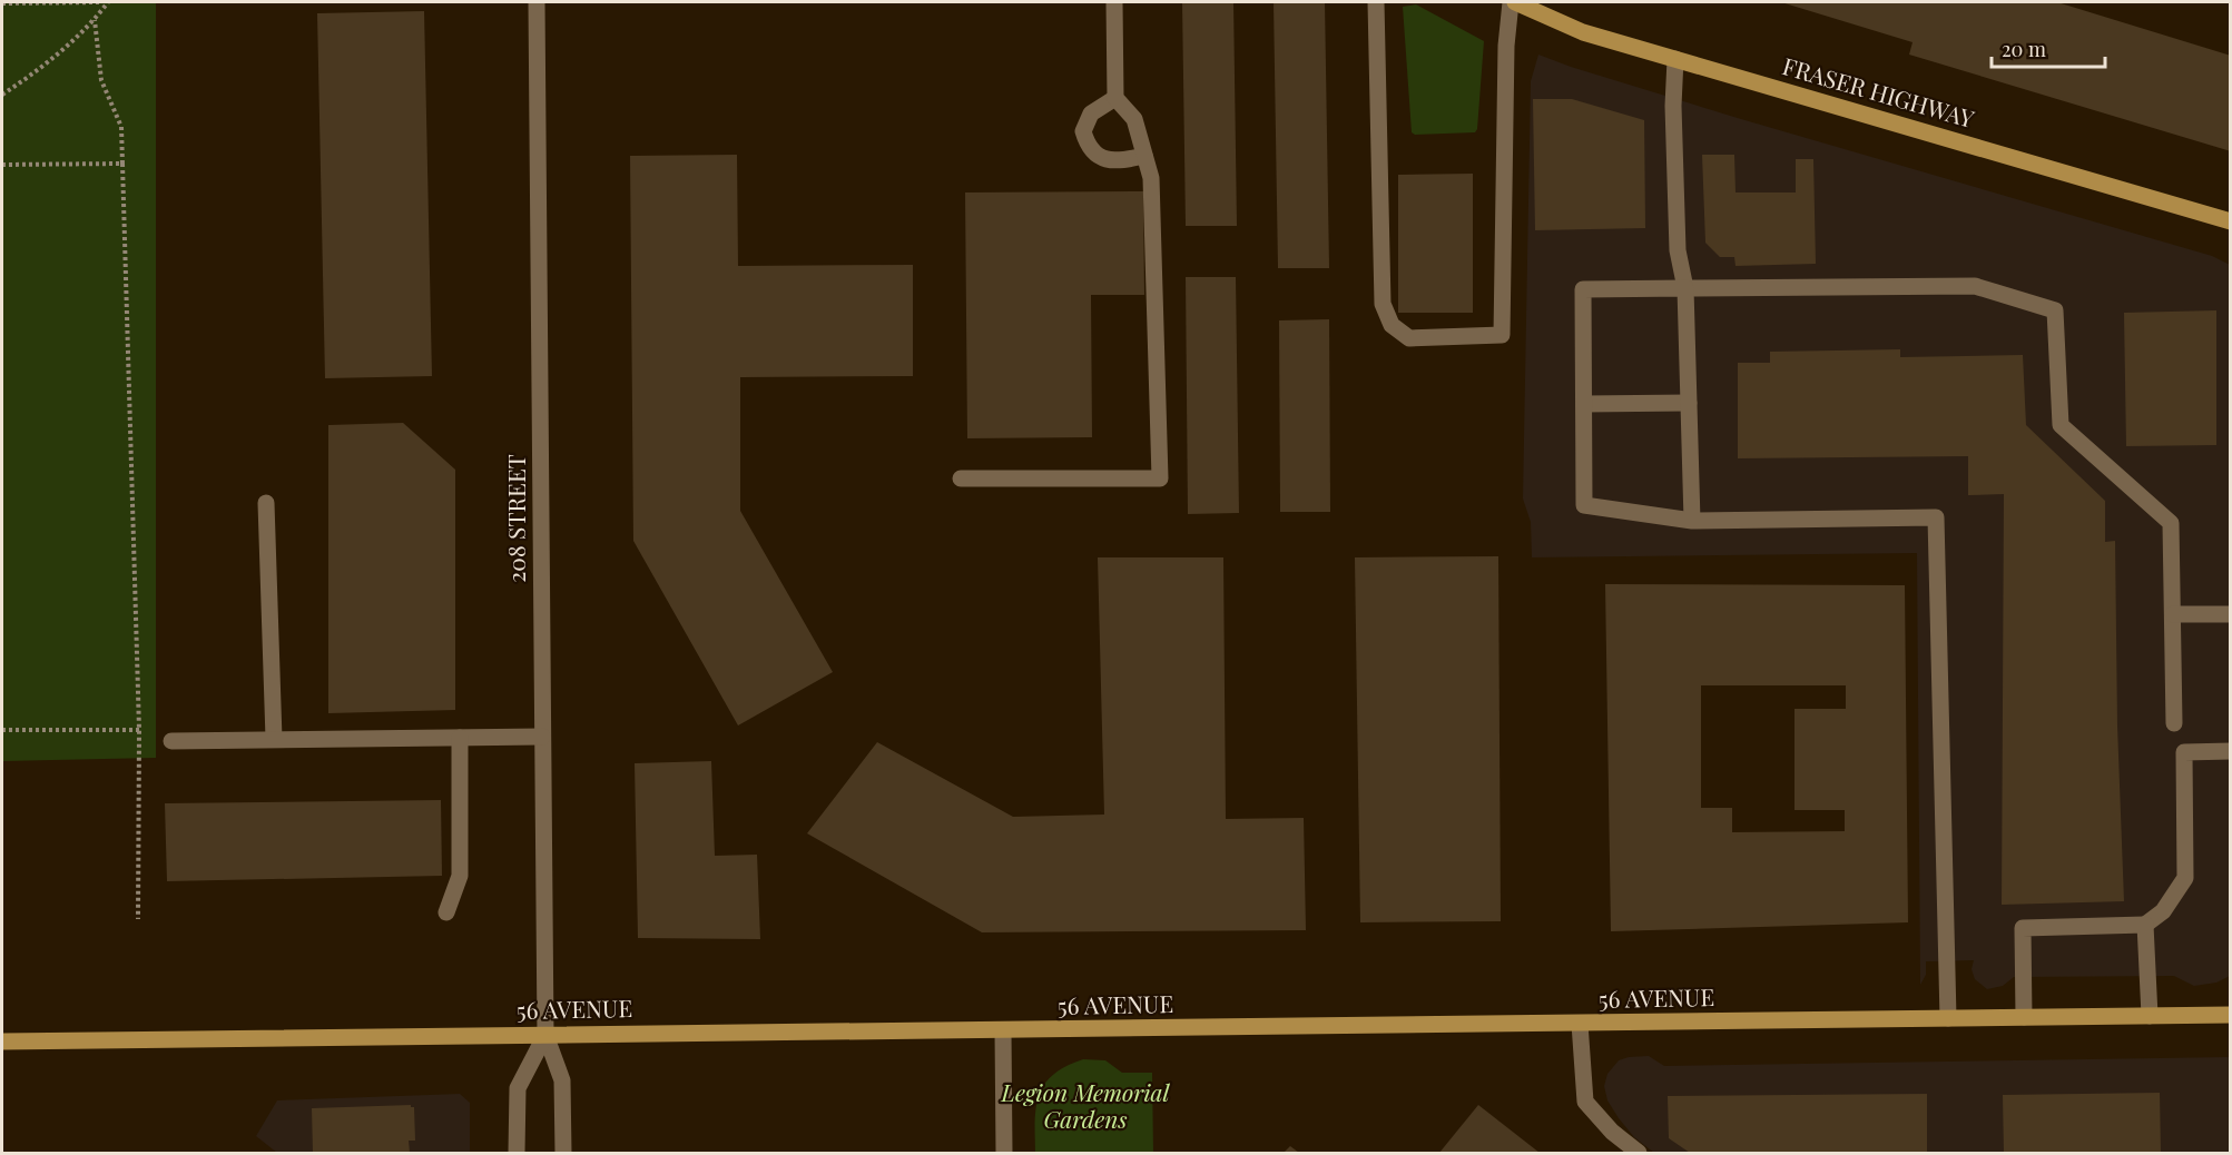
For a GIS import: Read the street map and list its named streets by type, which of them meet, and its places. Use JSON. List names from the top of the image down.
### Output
{
  "streets": {
    "main road": ["FRASER HIGHWAY", "56 AVENUE"],
    "street": ["208 STREET"]
  },
  "crossings": [
    ["208 STREET", "56 AVENUE"]
  ],
  "parks": ["Legion Memorial Gardens"],
  "scale_bar": "20 m"
}
